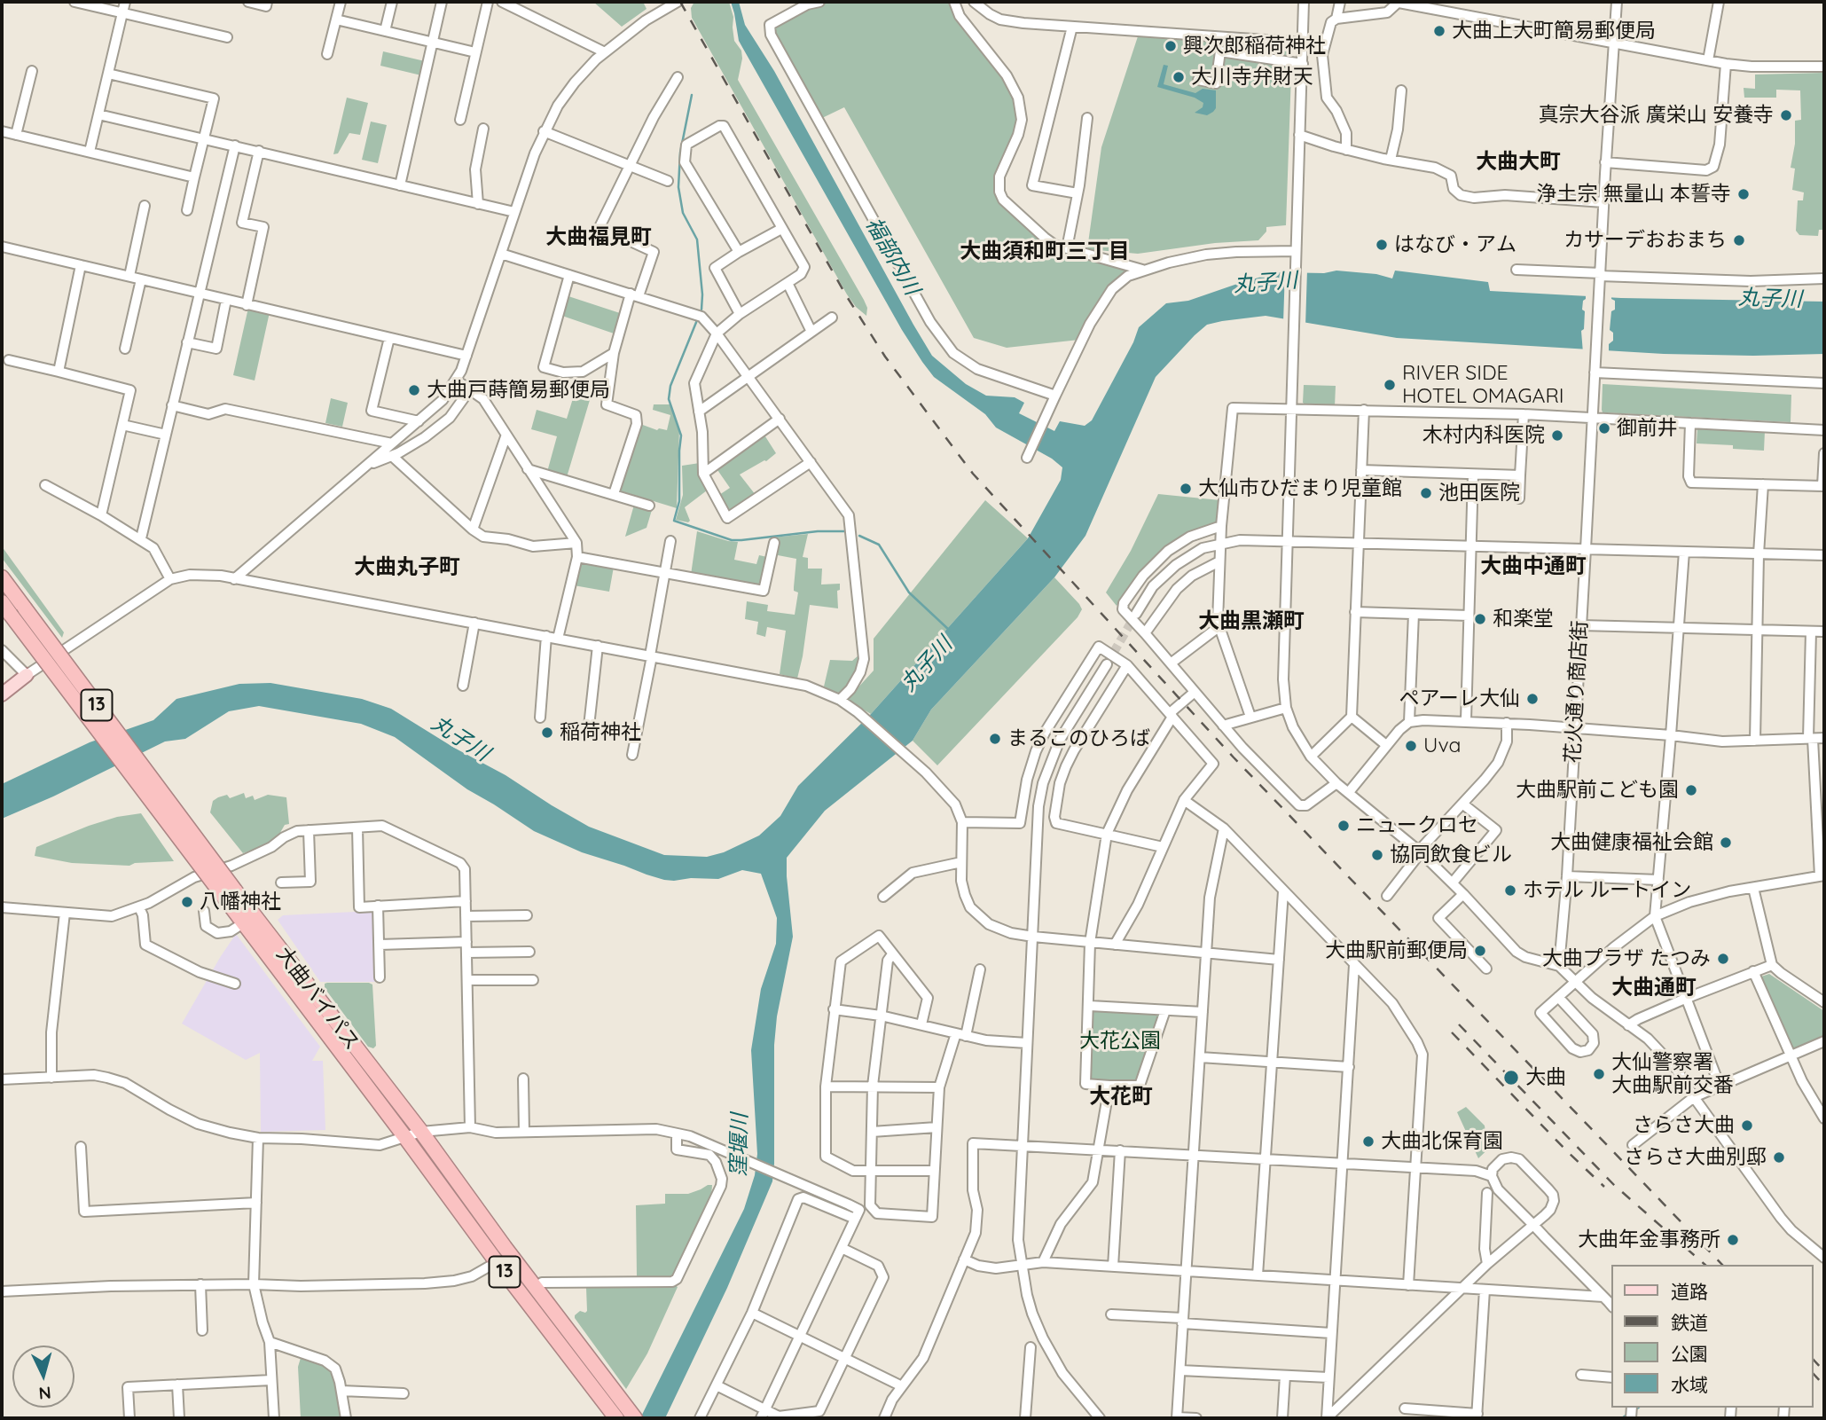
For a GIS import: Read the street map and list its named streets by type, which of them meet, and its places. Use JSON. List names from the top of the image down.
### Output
{
  "streets": {
    "highway": ["13", "大曲バイパス"],
    "street": ["花火通り商店街"]
  },
  "districts": [
    "大曲大町",
    "大曲福見町",
    "大曲須和町三丁目",
    "大曲中通町",
    "大曲丸子町",
    "大曲黒瀬町",
    "大曲通町",
    "大花町"
  ],
  "water": ["福部内川", "丸子川", "窪堰川"],
  "parks": ["大花公園"],
  "places": [
    "大曲上大町簡易郵便局",
    "興次郎稲荷神社",
    "大川寺弁財天",
    "真宗大谷派 廣栄山 安養寺",
    "浄土宗 無量山 本誓寺",
    "カサーデおおまち",
    "はなび・アム",
    "RIVER SIDE HOTEL OMAGARI",
    "大曲戸蒔簡易郵便局",
    "御前井",
    "木村内科医院",
    "大仙市ひだまり児童館",
    "池田医院",
    "和楽堂",
    "ペアーレ大仙",
    "稲荷神社",
    "まるこのひろば",
    "Uva",
    "大曲駅前こども園",
    "ニュークロセ",
    "大曲健康福祉会館",
    "協同飲食ビル",
    "ホテル ルートイン",
    "八幡神社",
    "大曲駅前郵便局",
    "大曲プラザ たつみ",
    "大仙警察署 大曲駅前交番",
    "大曲",
    "さらさ大曲",
    "大曲北保育園",
    "さらさ大曲別邸",
    "大曲年金事務所"
  ],
  "legend": [
    "道路",
    "鉄道",
    "公園",
    "水域"
  ],
  "north": "bottom"
}
